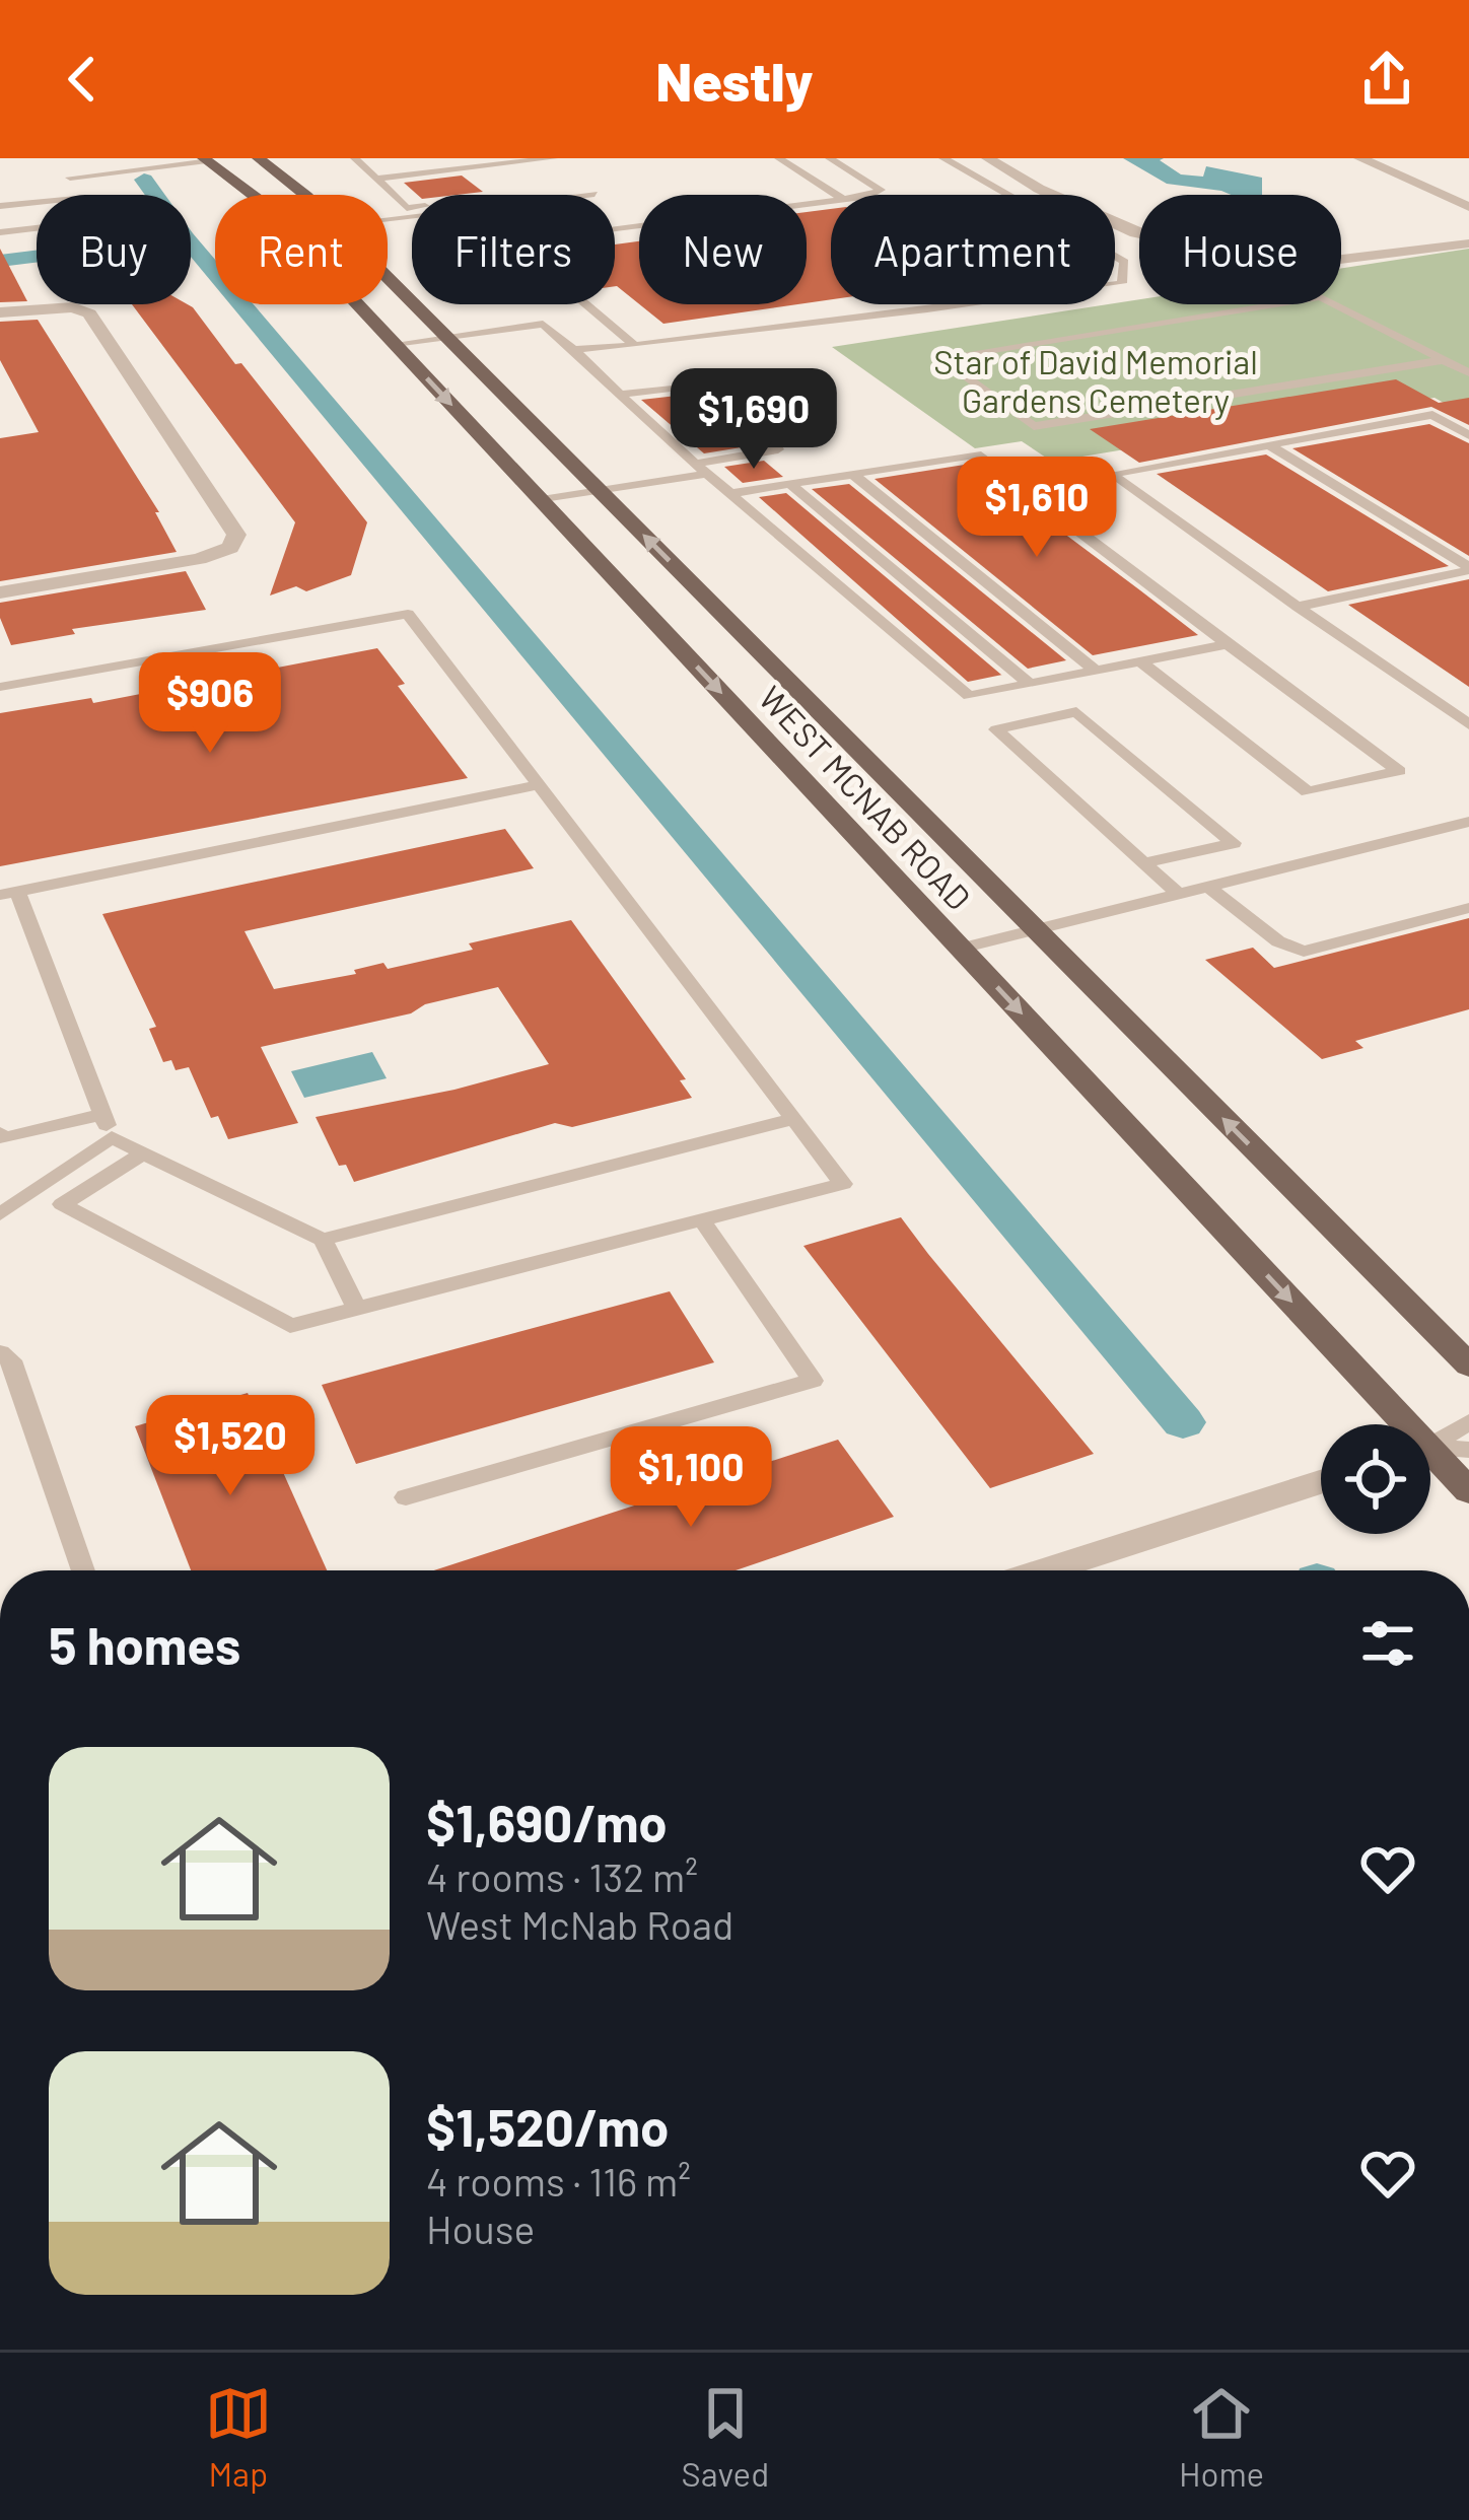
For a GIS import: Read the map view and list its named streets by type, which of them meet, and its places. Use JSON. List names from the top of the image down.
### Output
{
  "streets": {
    "main road": ["WEST MCNAB ROAD"]
  },
  "parks": ["Star of David Memorial Gardens Cemetery"],
  "page": {
    "header": "Nestly",
    "chip": [
      "Buy",
      "Rent",
      "Filters",
      "New",
      "Apartment",
      "House"
    ],
    "price": [
      "$1,690",
      "$1,610",
      "$906",
      "$1,520",
      "$1,100"
    ],
    "heading": "5 homes",
    "list": [
      {
        "name": "$1,690/mo",
        "note": "4 rooms · 132 m² · West McNab Road"
      },
      {
        "name": "$1,520/mo",
        "note": "4 rooms · 116 m² · House"
      }
    ],
    "tabs": ["Map", "Saved", "Home"]
  }
}
